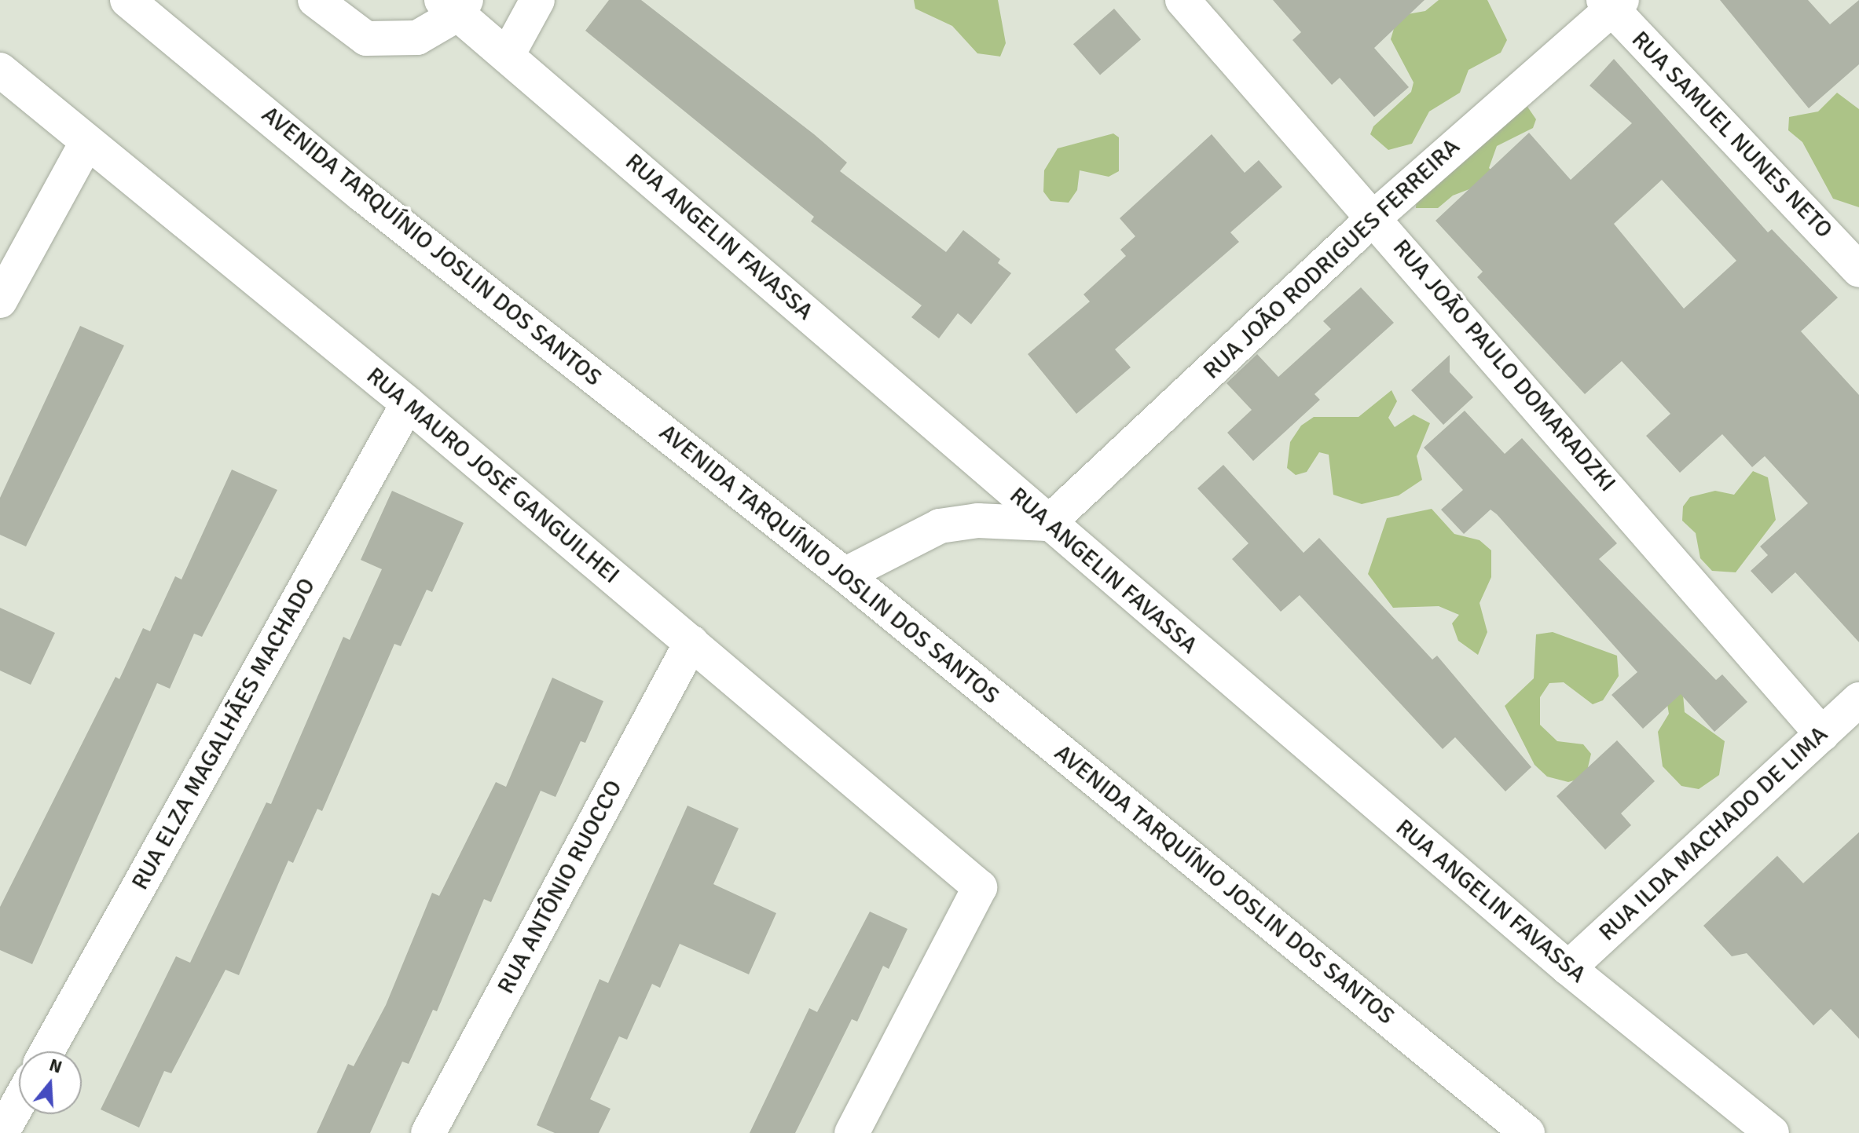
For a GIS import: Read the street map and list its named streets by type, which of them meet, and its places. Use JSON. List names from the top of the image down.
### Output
{
  "streets": {
    "street": [
      "RUA SAMUEL NUNES NETO",
      "RUA ANGELIN FAVASSA",
      "AVENIDA TARQUÍNIO JOSLIN DOS SANTOS",
      "RUA JOÃO RODRIGUES FERREIRA",
      "RUA JOÃO PAULO DOMARADZKI",
      "RUA MAURO JOSÉ GANGUILHEI",
      "RUA ELZA MAGALHÃES MACHADO",
      "RUA ILDA MACHADO DE LIMA",
      "RUA ANTÔNIO RUOCCO"
    ]
  },
  "crossings": [
    ["RUA SAMUEL NUNES NETO", "RUA JOÃO RODRIGUES FERREIRA"],
    ["RUA ANGELIN FAVASSA", "RUA JOÃO RODRIGUES FERREIRA"],
    ["RUA ANGELIN FAVASSA", "RUA ILDA MACHADO DE LIMA"],
    ["RUA JOÃO RODRIGUES FERREIRA", "RUA JOÃO PAULO DOMARADZKI"],
    ["RUA JOÃO PAULO DOMARADZKI", "RUA ILDA MACHADO DE LIMA"],
    ["RUA MAURO JOSÉ GANGUILHEI", "RUA ELZA MAGALHÃES MACHADO"],
    ["RUA MAURO JOSÉ GANGUILHEI", "RUA ANTÔNIO RUOCCO"]
  ],
  "north": "top"
}
